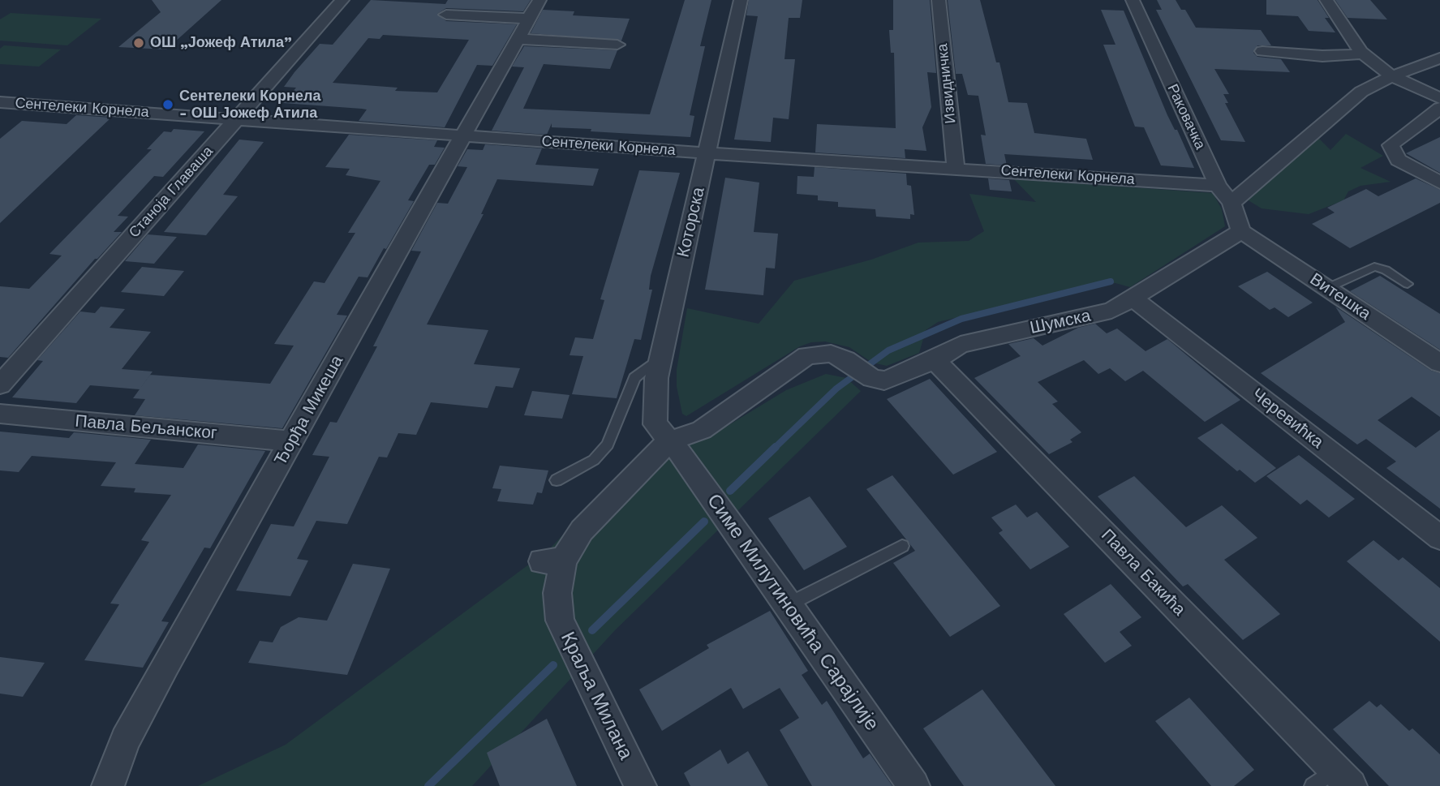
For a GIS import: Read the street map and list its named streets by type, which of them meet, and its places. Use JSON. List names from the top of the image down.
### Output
{
  "streets": {
    "street": [
      "Извидничка",
      "Сентелеки Корнела",
      "Раковачка",
      "Станоја Главаша",
      "Которска",
      "Витешка",
      "Шумска",
      "Ђорђа Микеша",
      "Черевићка",
      "Павла Бељанског",
      "Павла Бакића",
      "Симе Милутиновића Сарајлије",
      "Краља Милана"
    ]
  },
  "crossings": [
    ["Извидничка", "Сентелеки Корнела"],
    ["Сентелеки Корнела", "Раковачка"],
    ["Сентелеки Корнела", "Станоја Главаша"],
    ["Сентелеки Корнела", "Которска"],
    ["Сентелеки Корнела", "Ђорђа Микеша"],
    ["Раковачка", "Витешка"],
    ["Раковачка", "Шумска"],
    ["Которска", "Шумска"],
    ["Которска", "Симе Милутиновића Сарајлије"],
    ["Которска", "Краља Милана"],
    ["Витешка", "Шумска"],
    ["Шумска", "Черевићка"],
    ["Шумска", "Павла Бакића"],
    ["Шумска", "Симе Милутиновића Сарајлије"],
    ["Шумска", "Краља Милана"],
    ["Ђорђа Микеша", "Павла Бељанског"],
    ["Симе Милутиновића Сарајлије", "Краља Милана"]
  ],
  "places": ["ОШ „Јожеф Атила”", "Сентелеки Корнела - ОШ Јожеф Атила"]
}
